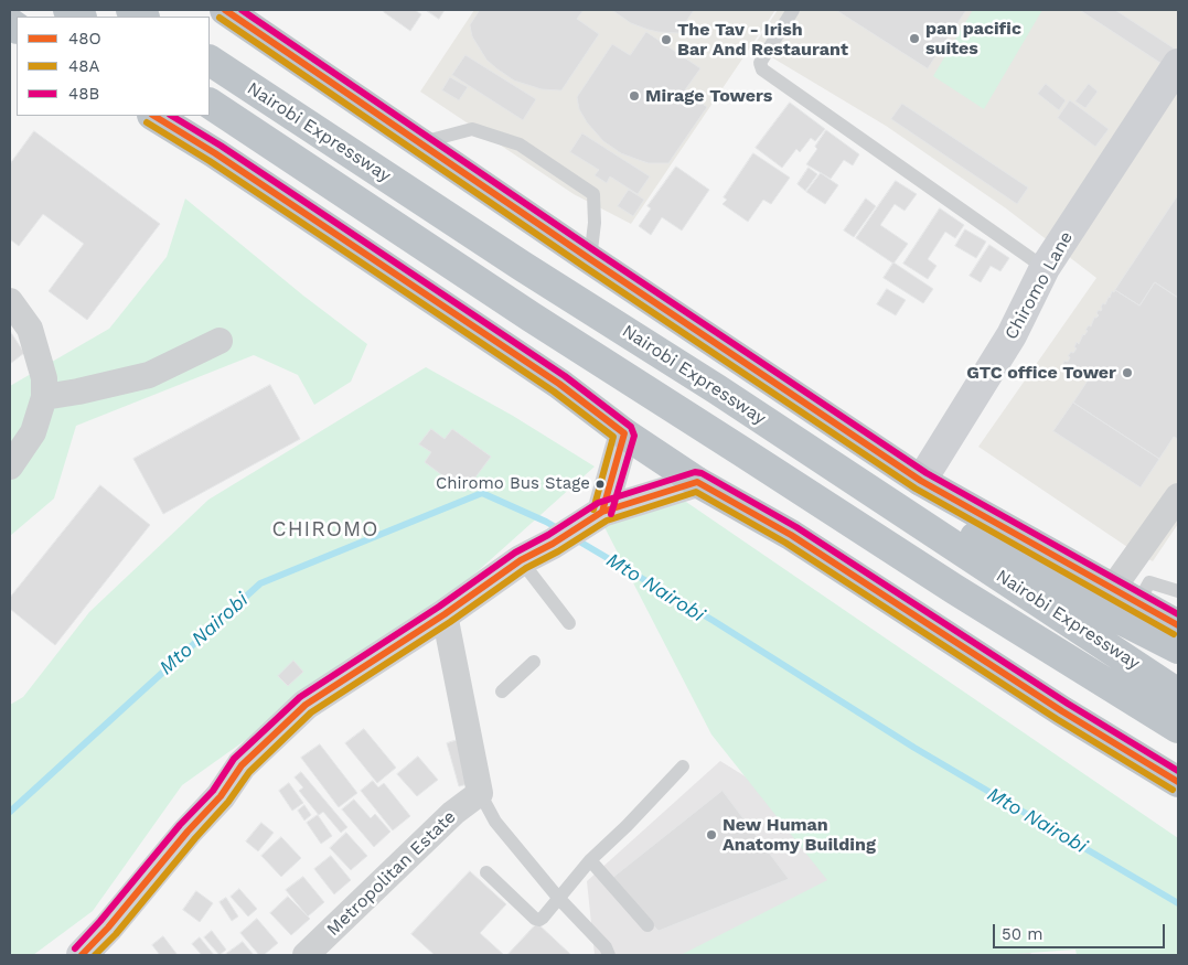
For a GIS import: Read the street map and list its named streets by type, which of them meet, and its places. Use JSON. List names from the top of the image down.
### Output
{
  "streets": {
    "highway": ["Nairobi Expressway"],
    "street": ["Chiromo Lane", "Metropolitan Estate"]
  },
  "districts": ["CHIROMO"],
  "water": ["Mto Nairobi"],
  "places": [
    "pan pacific suites",
    "The Tav - Irish Bar And Restaurant",
    "Mirage Towers",
    "GTC office Tower",
    "Chiromo Bus Stage",
    "New Human Anatomy Building"
  ],
  "lines": ["transit line 48O", "transit line 48B", "transit line 48A"],
  "legend": ["48O", "48A", "48B"],
  "scale_bar": "50 m"
}
